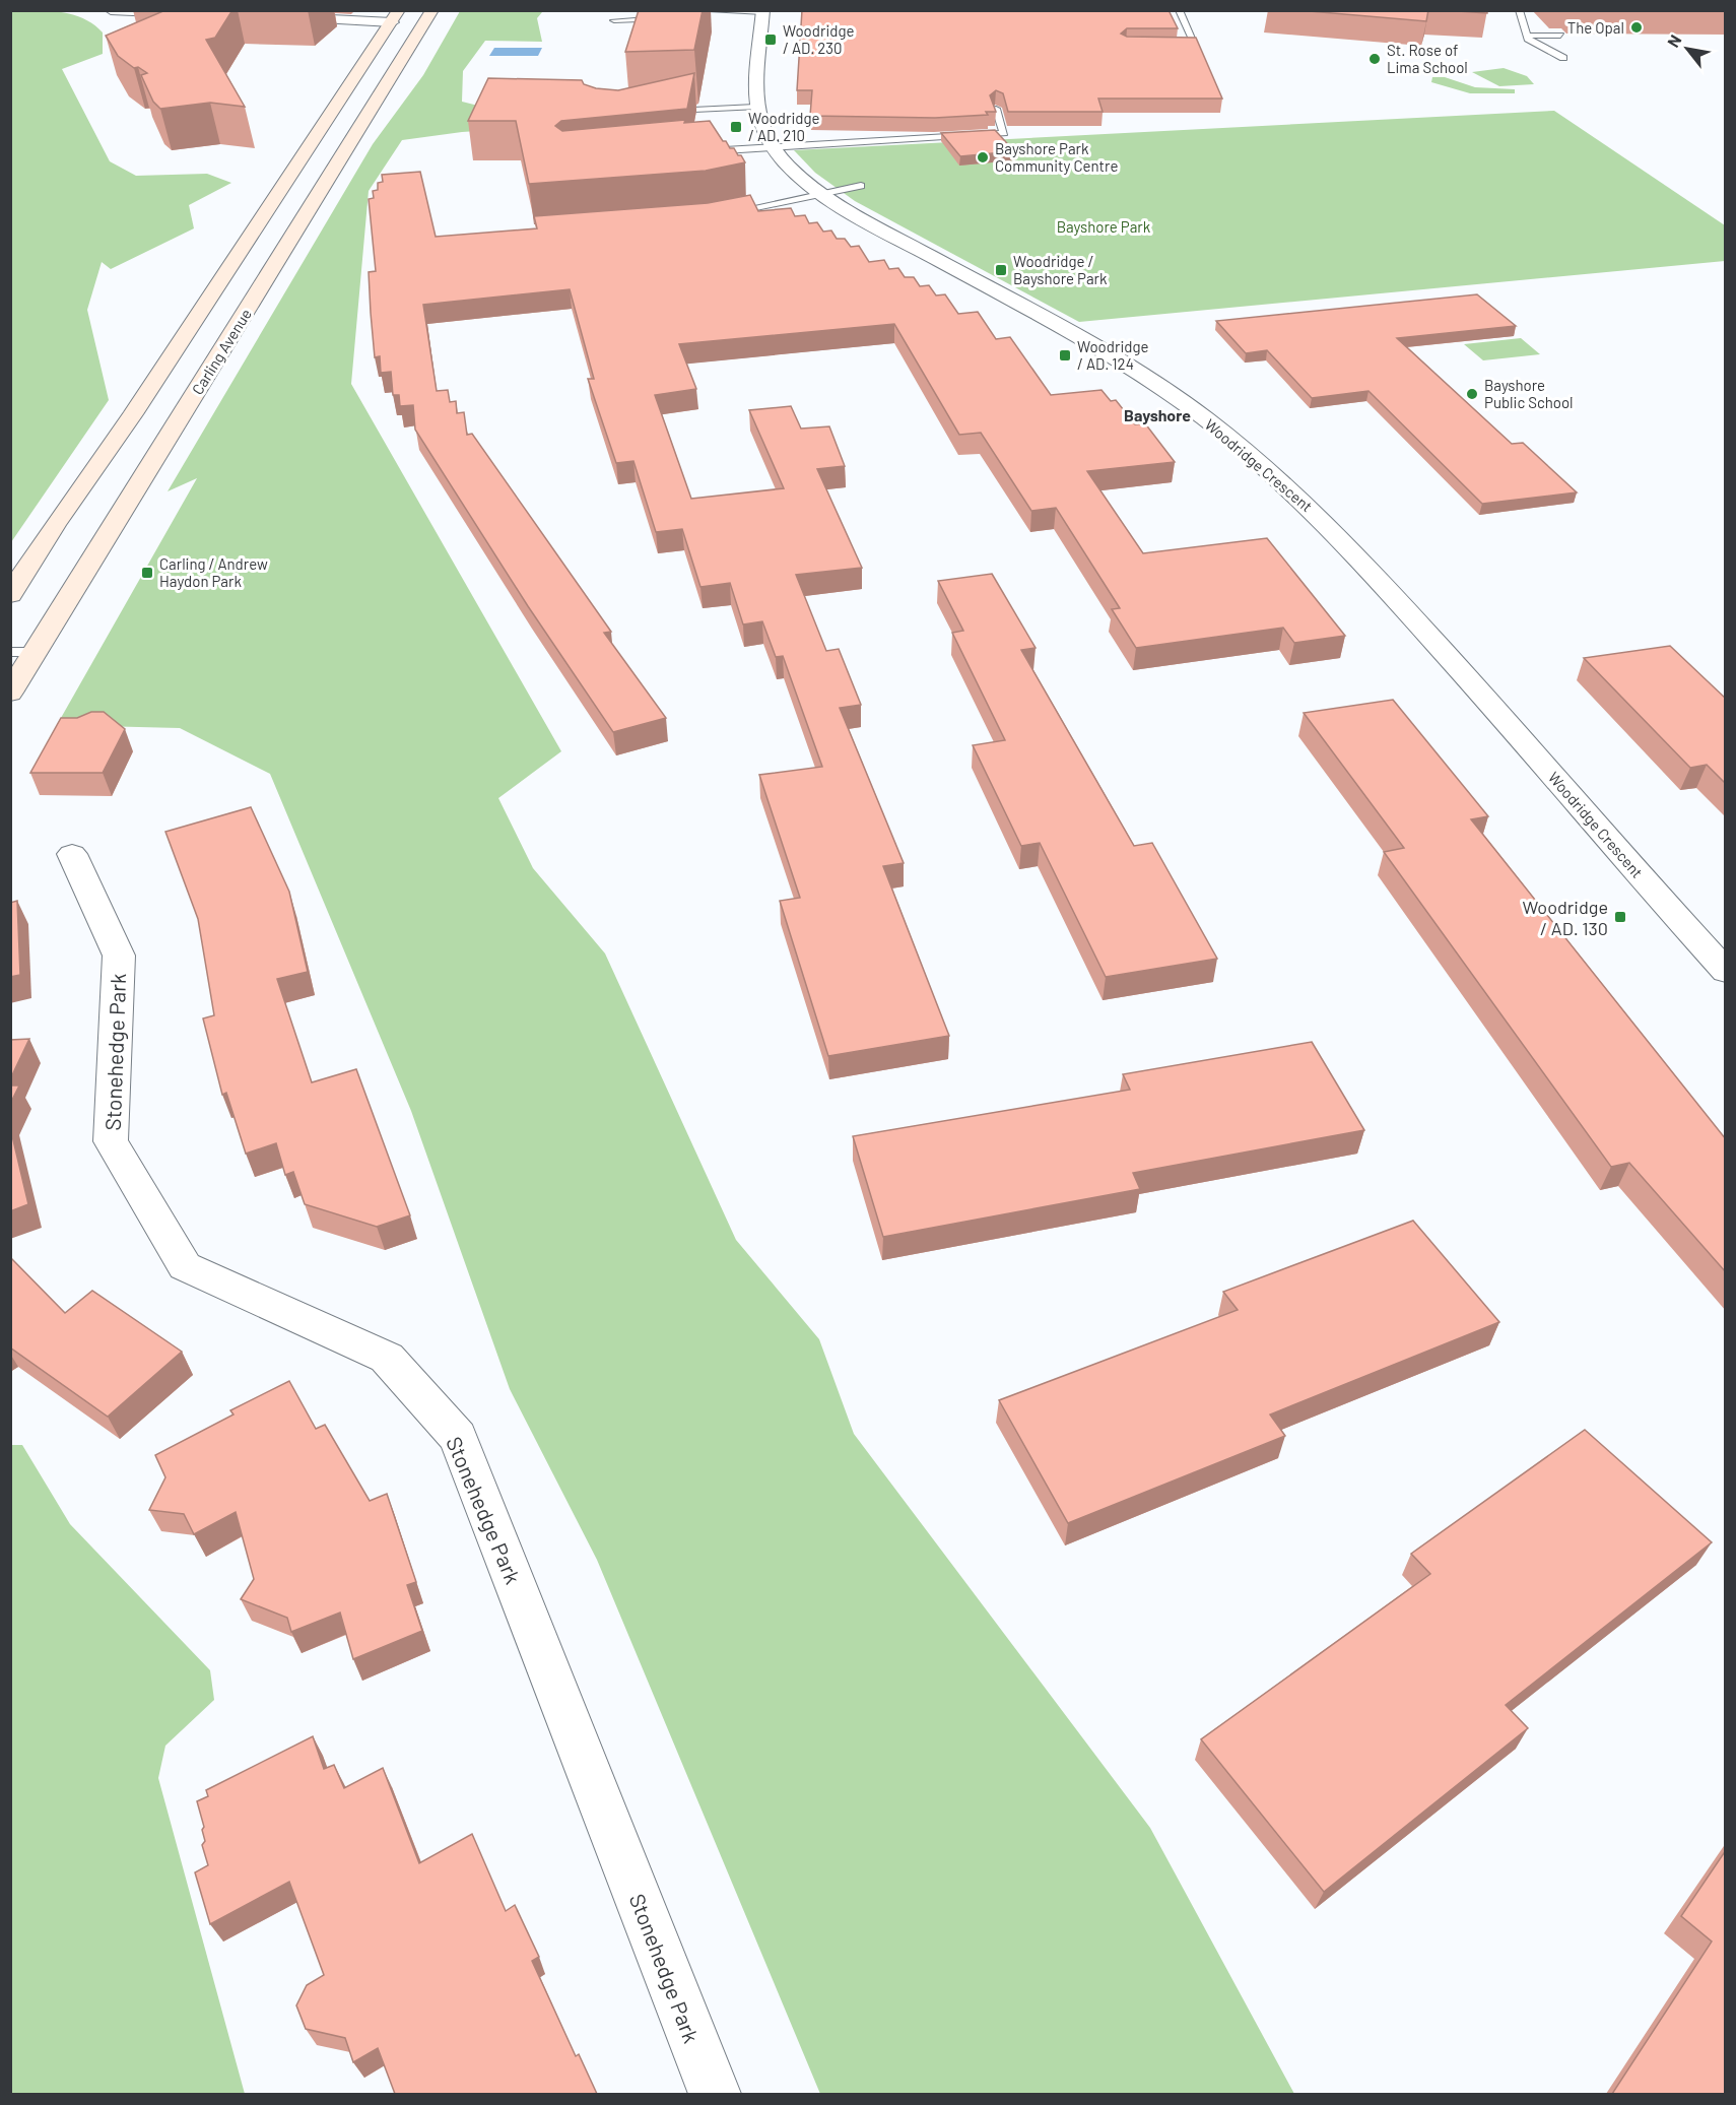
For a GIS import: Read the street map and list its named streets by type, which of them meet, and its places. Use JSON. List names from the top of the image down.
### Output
{
  "streets": {
    "main road": ["Carling Avenue"],
    "street": ["Woodridge Crescent", "Stonehedge Park"]
  },
  "districts": ["Bayshore"],
  "parks": ["Bayshore Park"],
  "places": {
    "other": [
      "The Opal",
      "St. Rose of Lima School",
      "Bayshore Park Community Centre",
      "Bayshore Public School"
    ],
    "transit": [
      "Woodridge / AD. 230",
      "Woodridge / AD. 210",
      "Woodridge / Bayshore Park",
      "Woodridge / AD. 124",
      "Carling / Andrew Haydon Park",
      "Woodridge / AD. 130"
    ]
  },
  "north": "top left"
}
